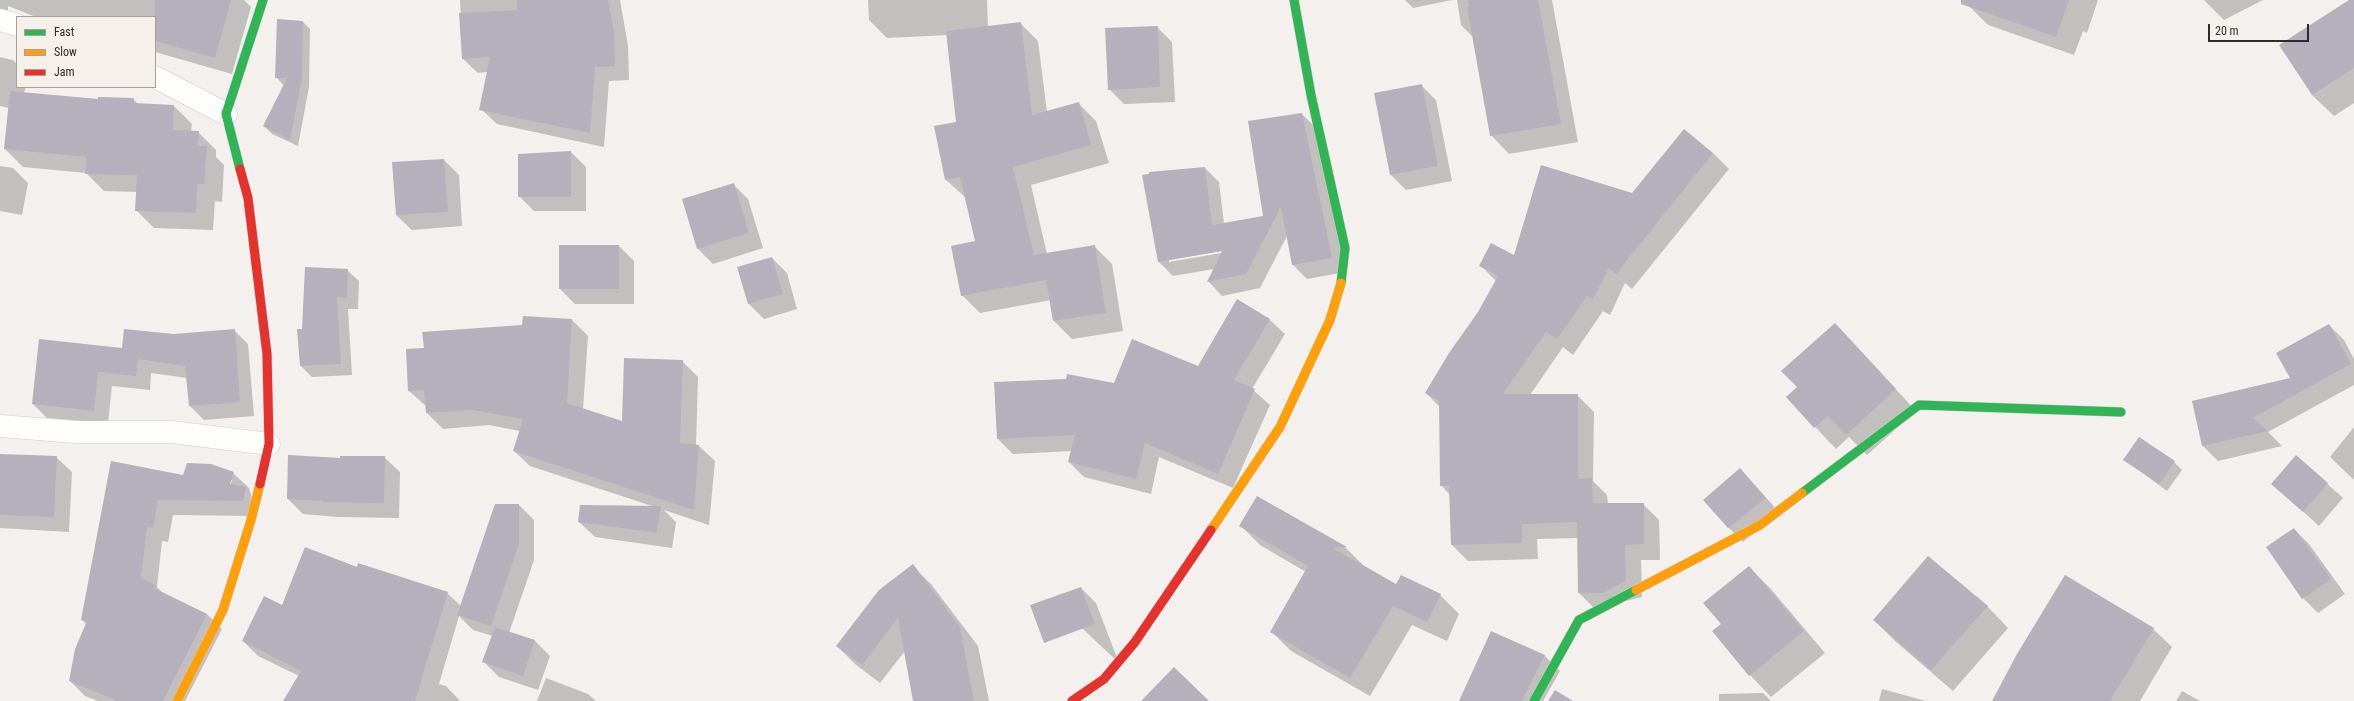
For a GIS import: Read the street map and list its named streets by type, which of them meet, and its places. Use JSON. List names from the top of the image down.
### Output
{
  "legend": ["Fast", "Slow", "Jam"],
  "scale_bar": "20 m"
}
